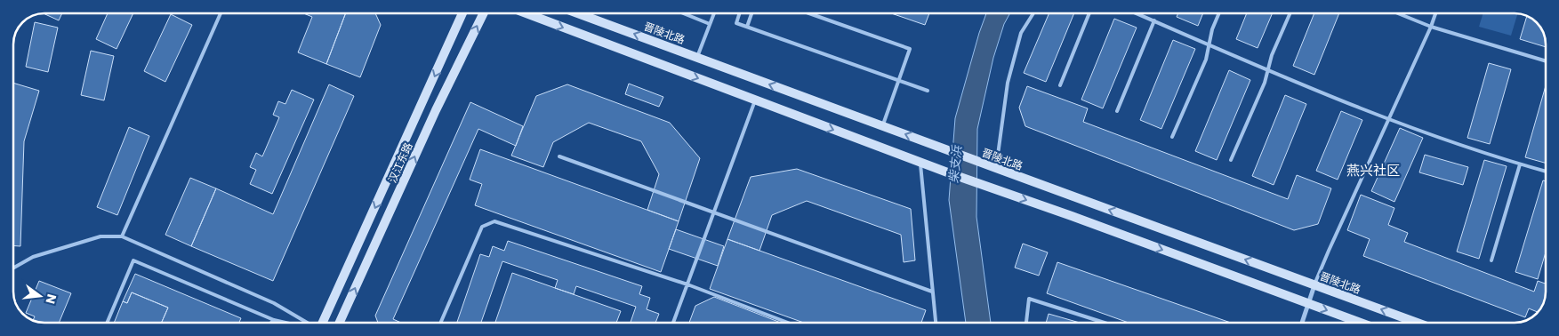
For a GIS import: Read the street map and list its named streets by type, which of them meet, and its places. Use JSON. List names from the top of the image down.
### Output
{
  "streets": {
    "main road": ["晋陵北路", "汉江东路"]
  },
  "districts": ["燕兴社区"],
  "water": ["柴支浜"],
  "north": "right"
}
